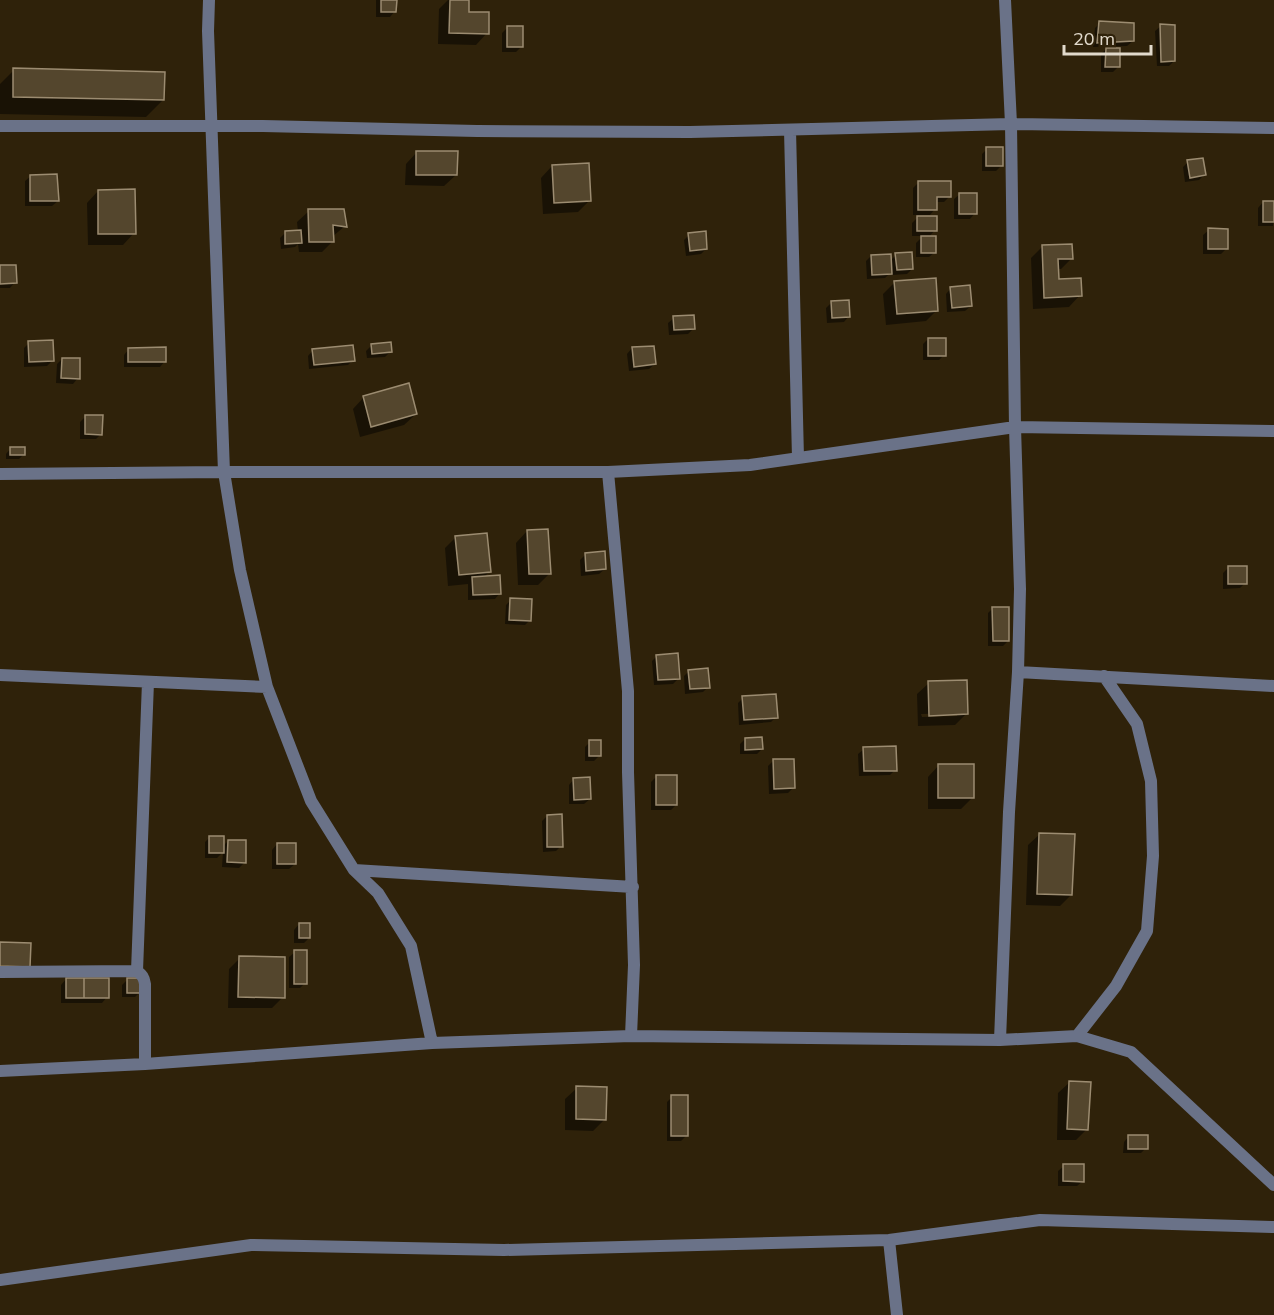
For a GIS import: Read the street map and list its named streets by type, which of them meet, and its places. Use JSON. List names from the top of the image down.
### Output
{
  "scale_bar": "20 m"
}
